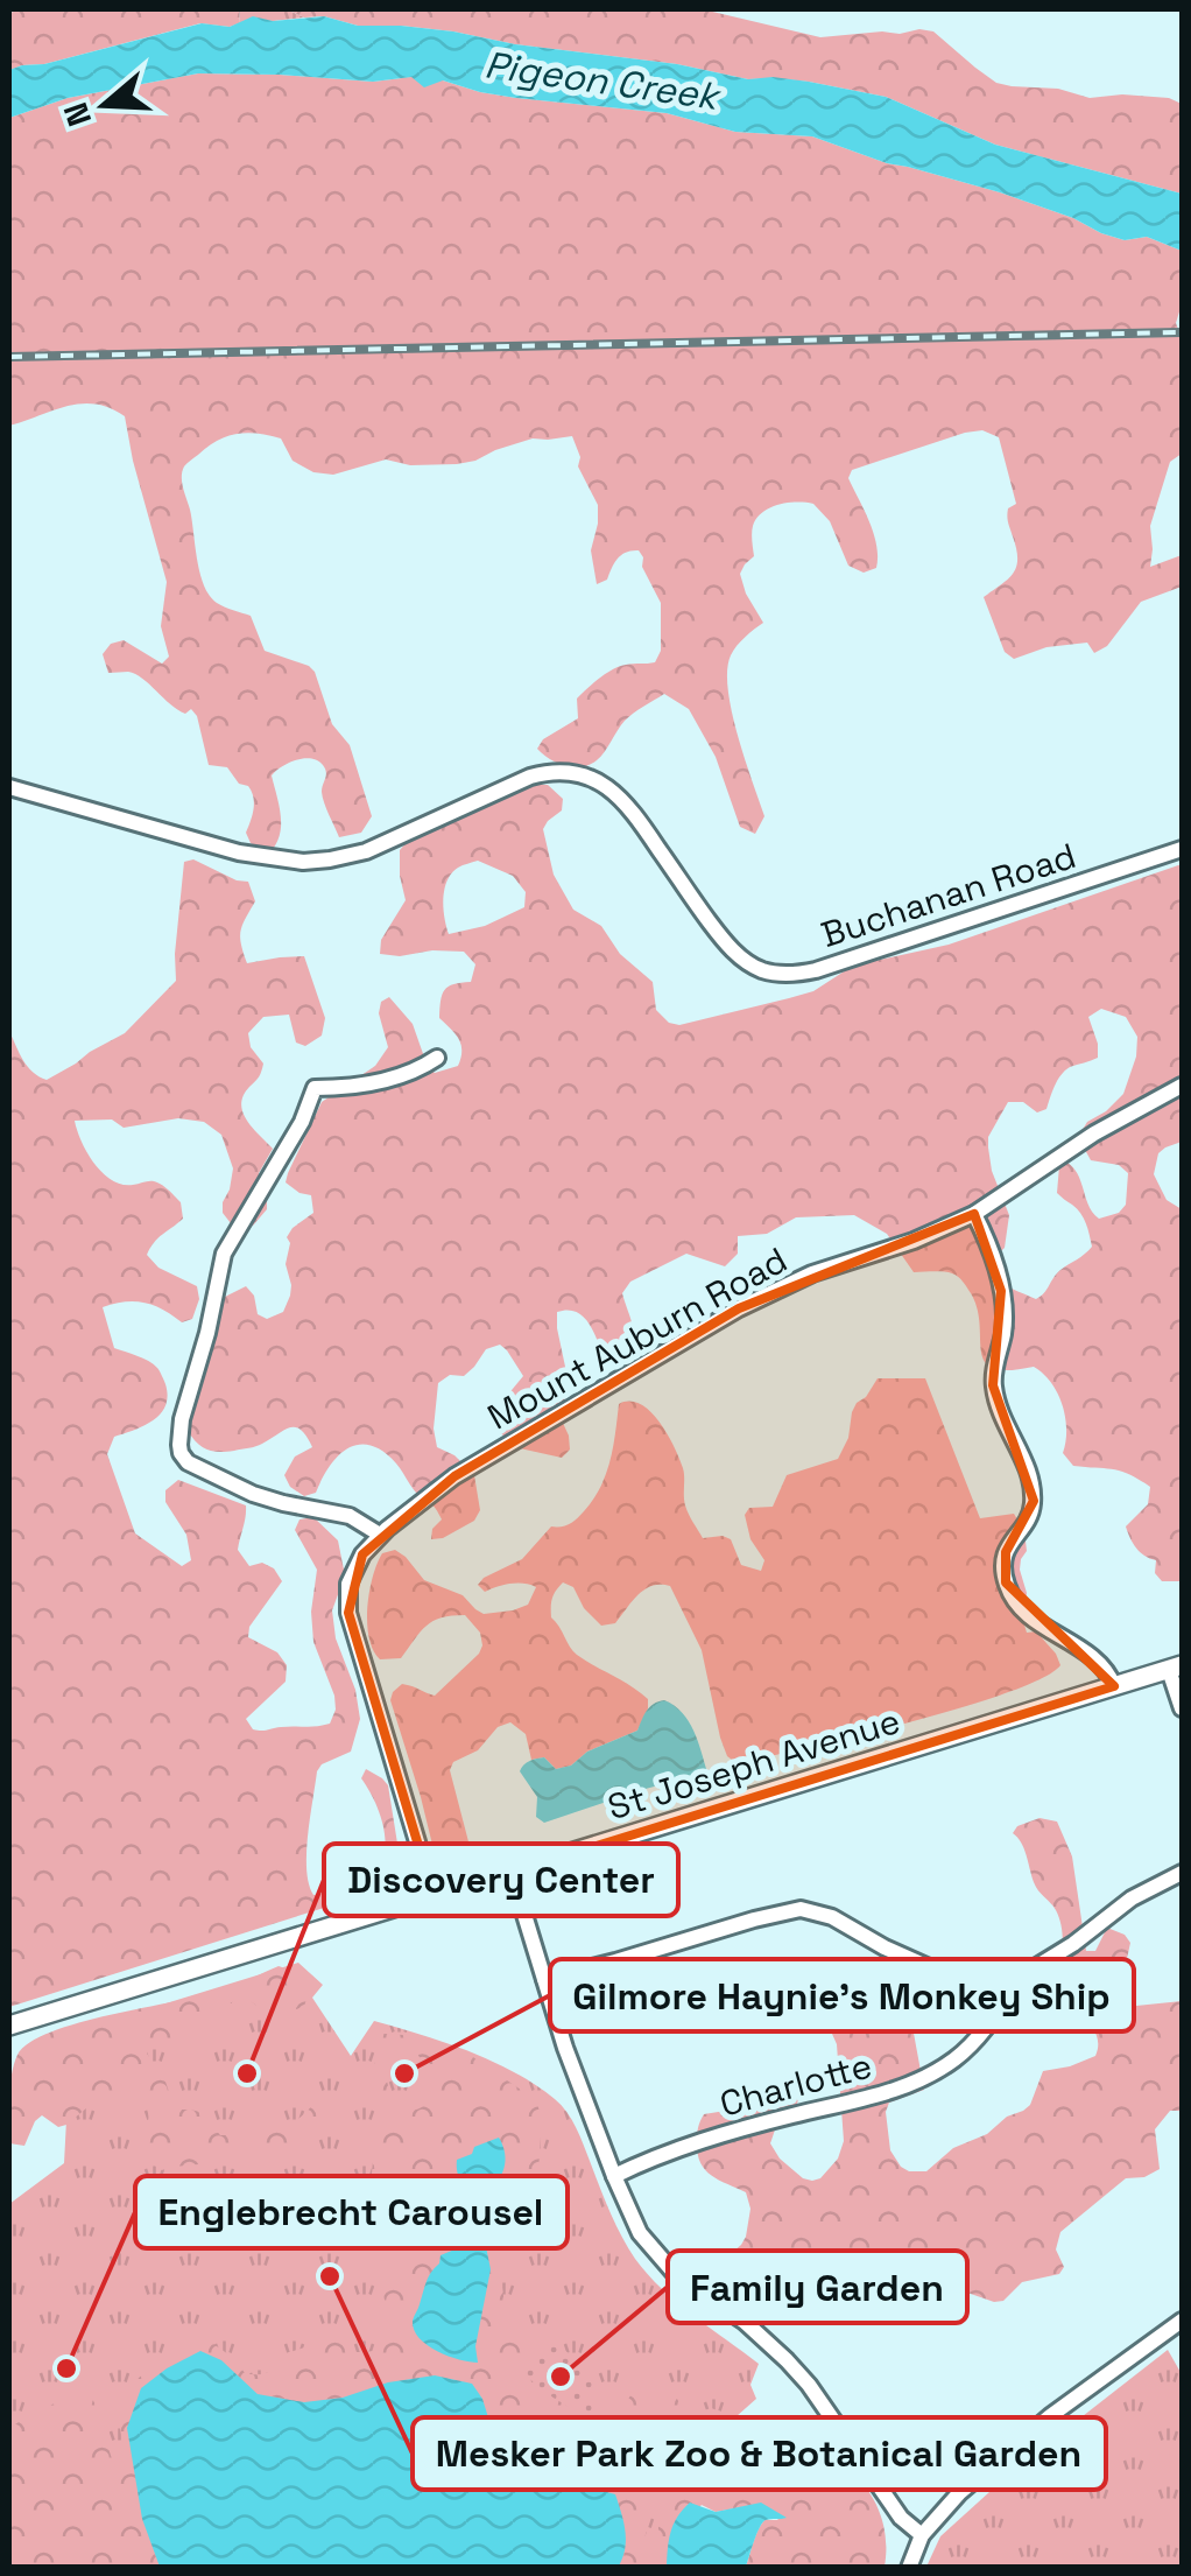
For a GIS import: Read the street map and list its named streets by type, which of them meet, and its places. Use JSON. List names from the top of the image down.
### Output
{
  "streets": {
    "main road": ["St Joseph Avenue"],
    "street": ["Buchanan Road", "Mount Auburn Road", "Charlotte"]
  },
  "water": ["Pigeon Creek"],
  "places": [
    "Discovery Center",
    "Gilmore Haynie's Monkey Ship",
    "Mesker Park Zoo & Botanical Garden",
    "Englebrecht Carousel",
    "Family Garden"
  ],
  "north": "left"
}
